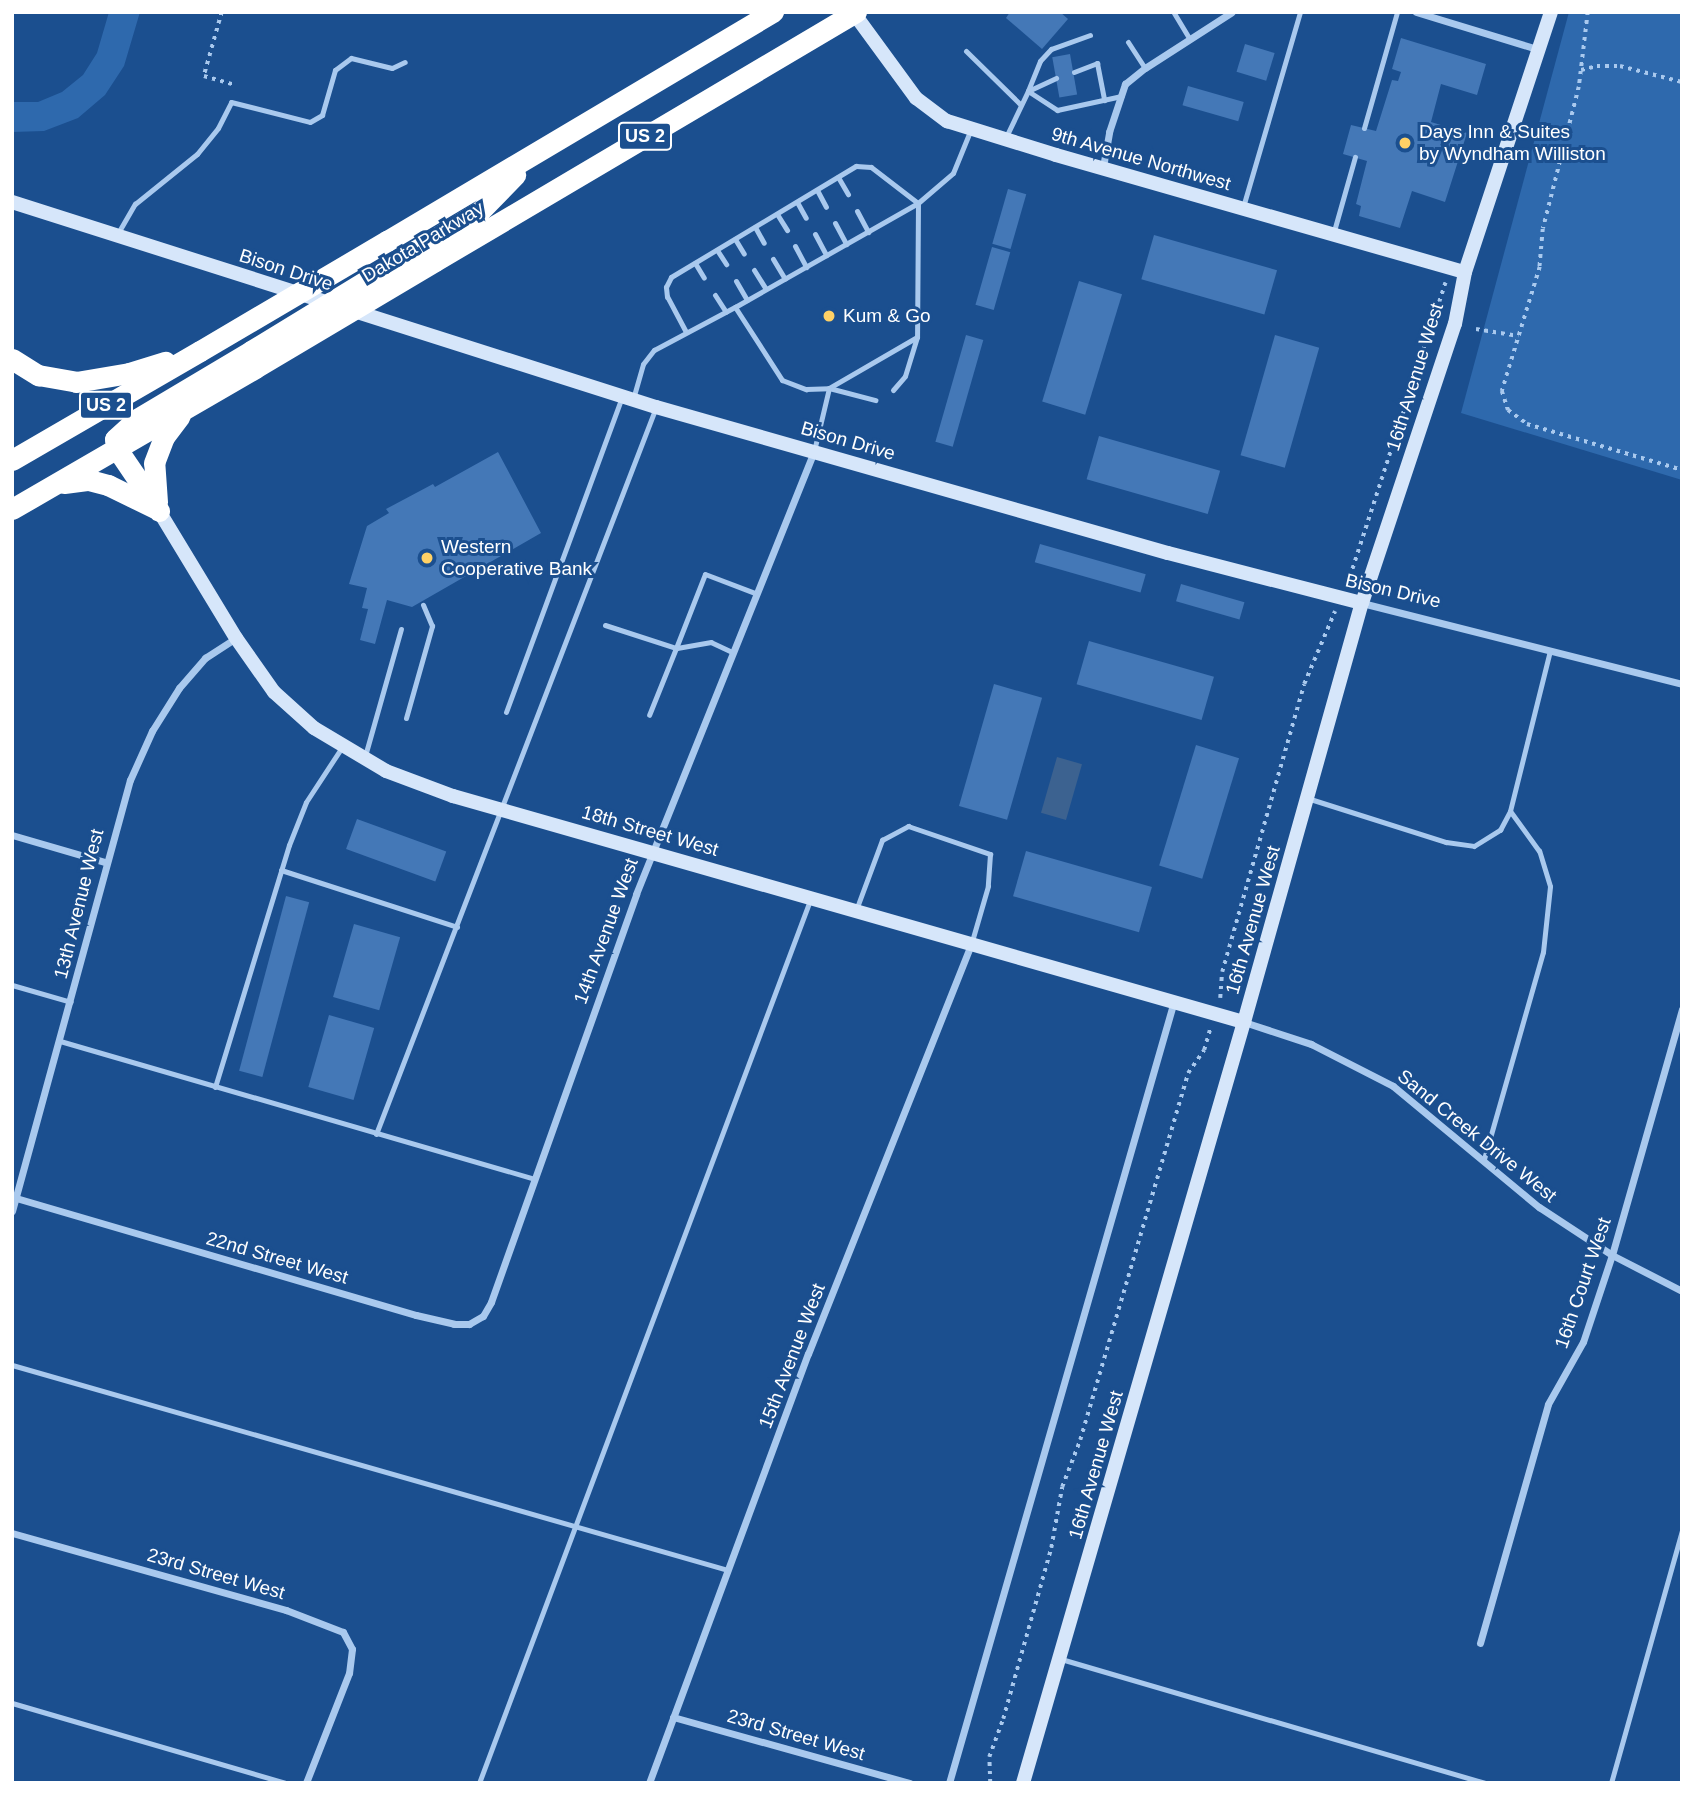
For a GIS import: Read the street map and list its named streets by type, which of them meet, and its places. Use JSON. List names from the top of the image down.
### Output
{
  "streets": {
    "highway": ["US 2", "Dakota Parkway"],
    "street": [
      "9th Avenue Northwest",
      "Bison Drive",
      "16th Avenue West",
      "18th Street West",
      "13th Avenue West",
      "14th Avenue West",
      "Sand Creek Drive West",
      "22nd Street West",
      "16th Court West",
      "15th Avenue West",
      "23rd Street West"
    ]
  },
  "crossings": [
    ["9th Avenue Northwest", "Dakota Parkway"],
    ["9th Avenue Northwest", "16th Avenue West"],
    ["Bison Drive", "16th Avenue West"],
    ["Bison Drive", "14th Avenue West"],
    ["16th Avenue West", "18th Street West"],
    ["16th Avenue West", "Sand Creek Drive West"],
    ["18th Street West", "13th Avenue West"],
    ["18th Street West", "14th Avenue West"],
    ["18th Street West", "Sand Creek Drive West"],
    ["18th Street West", "15th Avenue West"],
    ["13th Avenue West", "22nd Street West"],
    ["14th Avenue West", "22nd Street West"],
    ["Sand Creek Drive West", "16th Court West"],
    ["15th Avenue West", "23rd Street West"]
  ],
  "places": ["Days Inn & Suites by Wyndham Williston", "Kum & Go", "Western Cooperative Bank"]
}
